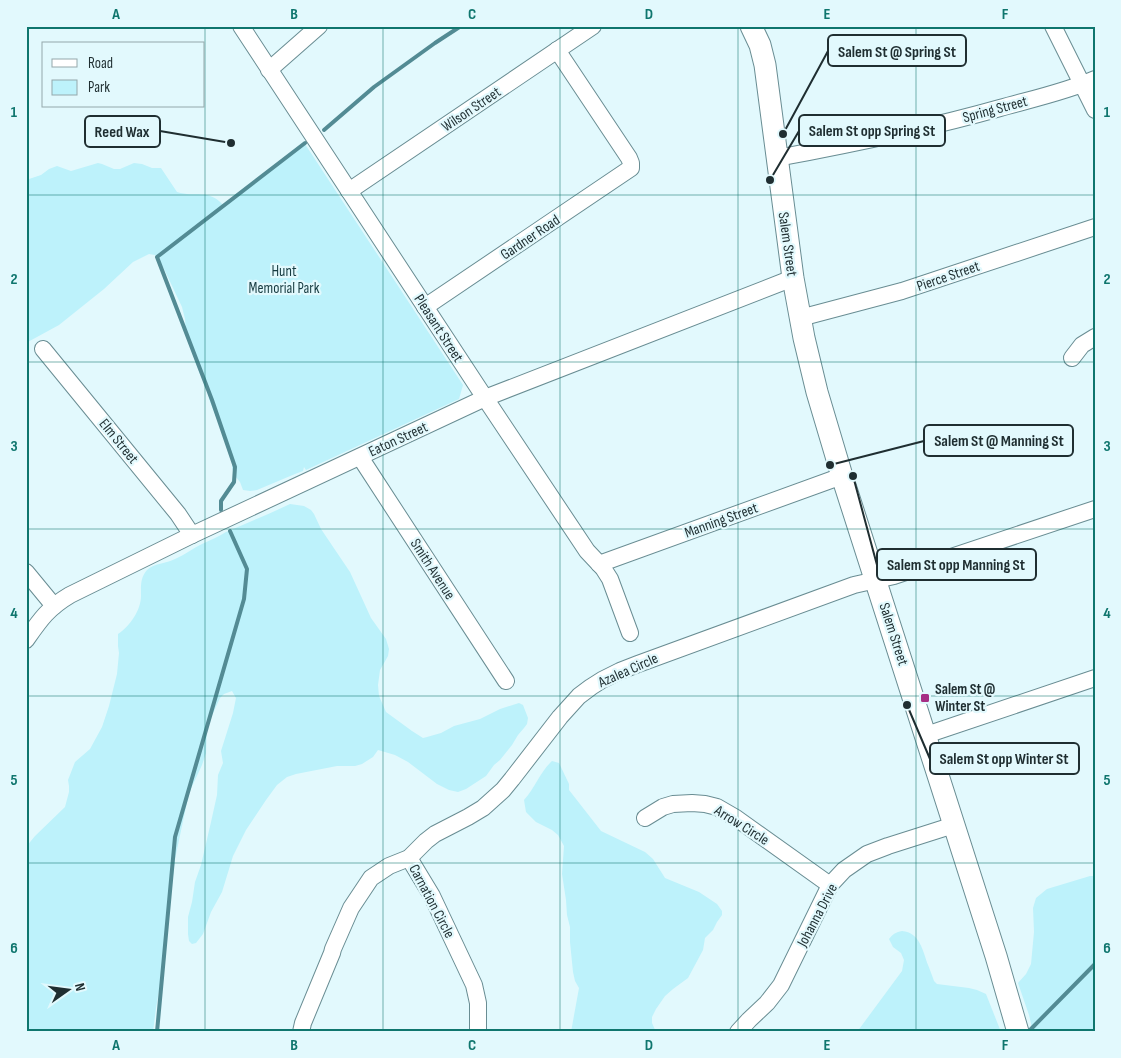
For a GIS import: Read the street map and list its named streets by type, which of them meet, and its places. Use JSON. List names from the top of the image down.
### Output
{
  "streets": {
    "main road": ["Salem Street"],
    "street": [
      "Wilson Street",
      "Spring Street",
      "Gardner Road",
      "Pierce Street",
      "Pleasant Street",
      "Eaton Street",
      "Elm Street",
      "Manning Street",
      "Smith Avenue",
      "Azalea Circle",
      "Arrow Circle",
      "Carnation Circle",
      "Johanna Drive"
    ]
  },
  "crossings": [
    ["Wilson Street", "Gardner Road"],
    ["Wilson Street", "Pleasant Street"],
    ["Spring Street", "Salem Street"],
    ["Gardner Road", "Pleasant Street"],
    ["Salem Street", "Pierce Street"],
    ["Salem Street", "Eaton Street"],
    ["Salem Street", "Manning Street"],
    ["Salem Street", "Azalea Circle"],
    ["Salem Street", "Johanna Drive"],
    ["Pleasant Street", "Eaton Street"],
    ["Pleasant Street", "Manning Street"],
    ["Eaton Street", "Elm Street"],
    ["Eaton Street", "Smith Avenue"],
    ["Azalea Circle", "Carnation Circle"],
    ["Arrow Circle", "Johanna Drive"]
  ],
  "parks": ["Hunt Memorial Park"],
  "places": {
    "other": [
      "Salem St @ Spring St",
      "Reed Wax",
      "Salem St opp Spring St",
      "Salem St @ Manning St",
      "Salem St opp Manning St",
      "Salem St opp Winter St"
    ],
    "transit": ["Salem St @ Winter St"]
  },
  "legend": ["Road", "Park"],
  "north": "right",
  "grid": {
    "columns": [
      "A",
      "B",
      "C",
      "D",
      "E",
      "F"
    ],
    "rows": [
      "1",
      "2",
      "3",
      "4",
      "5",
      "6"
    ]
  }
}
